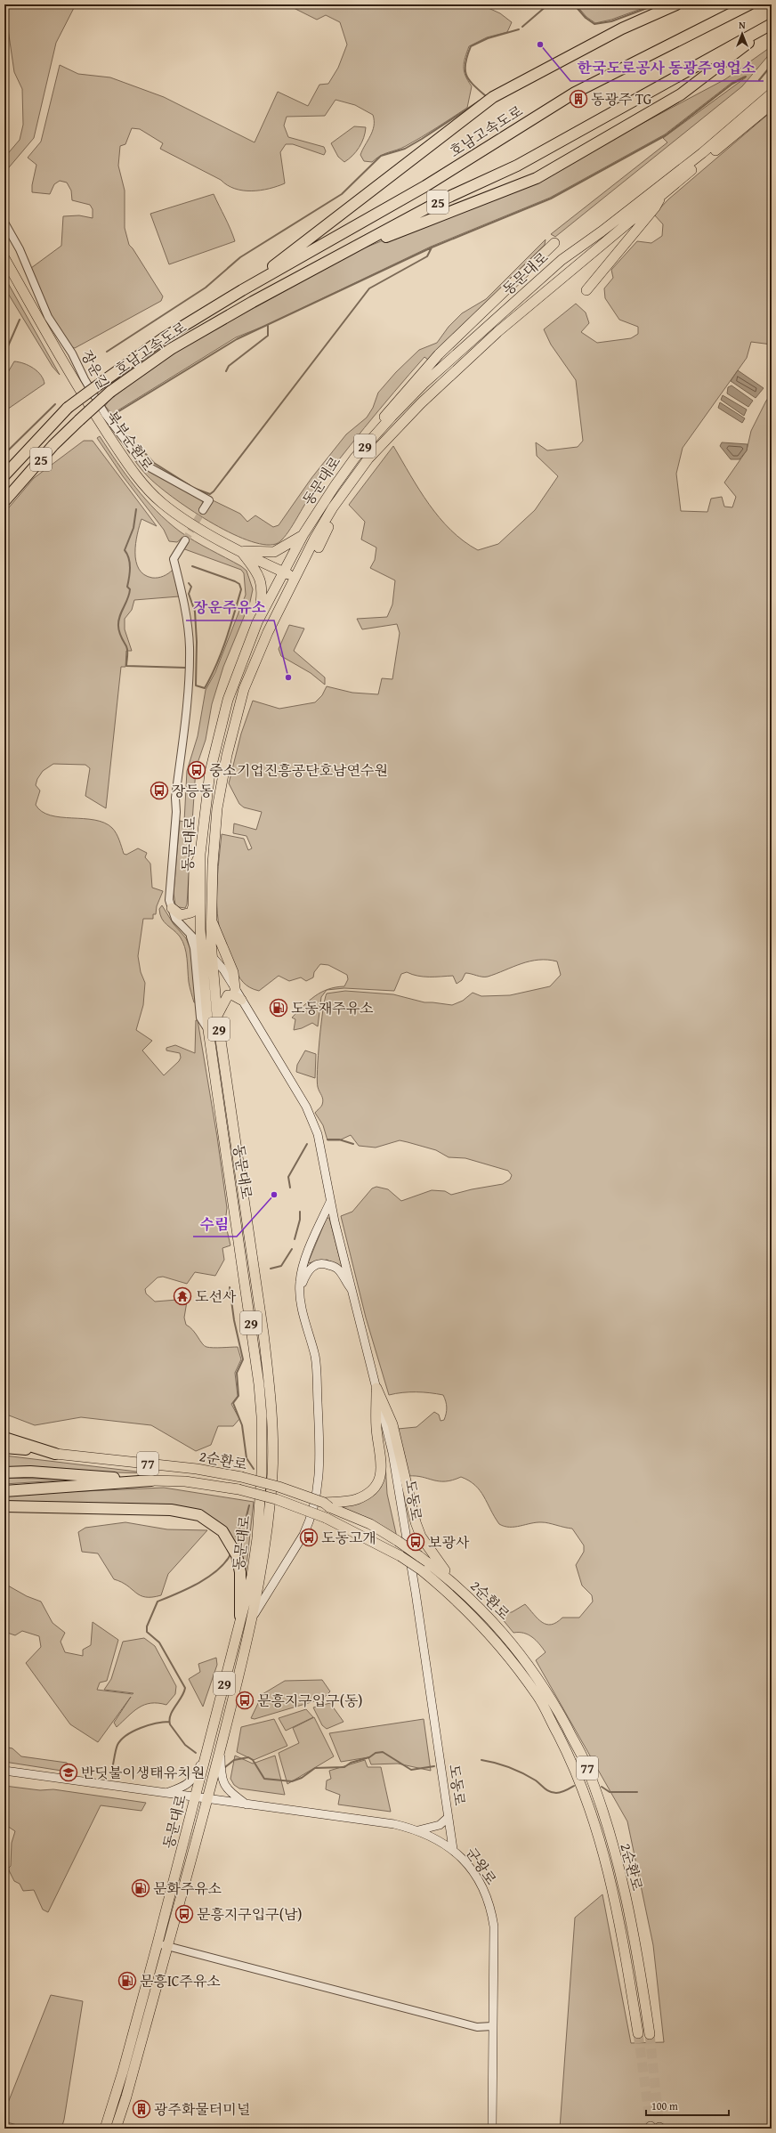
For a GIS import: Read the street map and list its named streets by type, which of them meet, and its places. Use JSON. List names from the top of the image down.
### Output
{
  "streets": {
    "highway": ["호남고속도로", "25"],
    "main road": [
      "동문대로",
      "북부순환로",
      "29",
      "2순환로",
      "77",
      "도동로",
      "군왕로"
    ],
    "street": ["장운길"]
  },
  "crossings": [
    ["동문대로", "북부순환로"],
    ["동문대로", "도동로"],
    ["동문대로", "군왕로"],
    ["도동로", "군왕로"]
  ],
  "places": {
    "other": ["한국도로공사 동광주영업소", "장운주유소", "수림"],
    "building": ["동광주 TG", "광주화물터미널"],
    "bus stop": [
      "중소기업진흥공단호남연수원",
      "장등동",
      "도동고개",
      "보광사",
      "문흥지구입구(동)",
      "문흥지구입구(남)"
    ],
    "fuel station": ["도동재주유소", "문화주유소", "문흥IC주유소"],
    "temple": ["도선사"],
    "school or university": ["반딧불이생태유치원"]
  },
  "scale_bar": "100 m",
  "north": "top"
}
